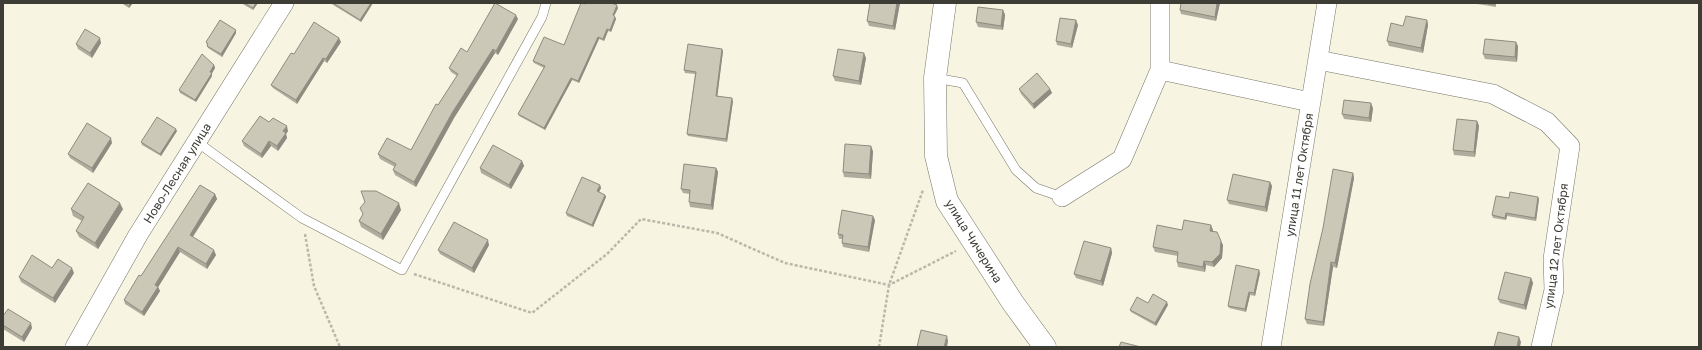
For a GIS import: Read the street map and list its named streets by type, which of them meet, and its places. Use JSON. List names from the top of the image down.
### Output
{
  "streets": {
    "street": [
      "Ново-Лесная улица",
      "улица 11 лет Октября",
      "улица Чичерина",
      "улица 12 лет Октября"
    ]
  },
  "crossings": [
    ["улица 11 лет Октября", "улица 12 лет Октября"]
  ]
}
